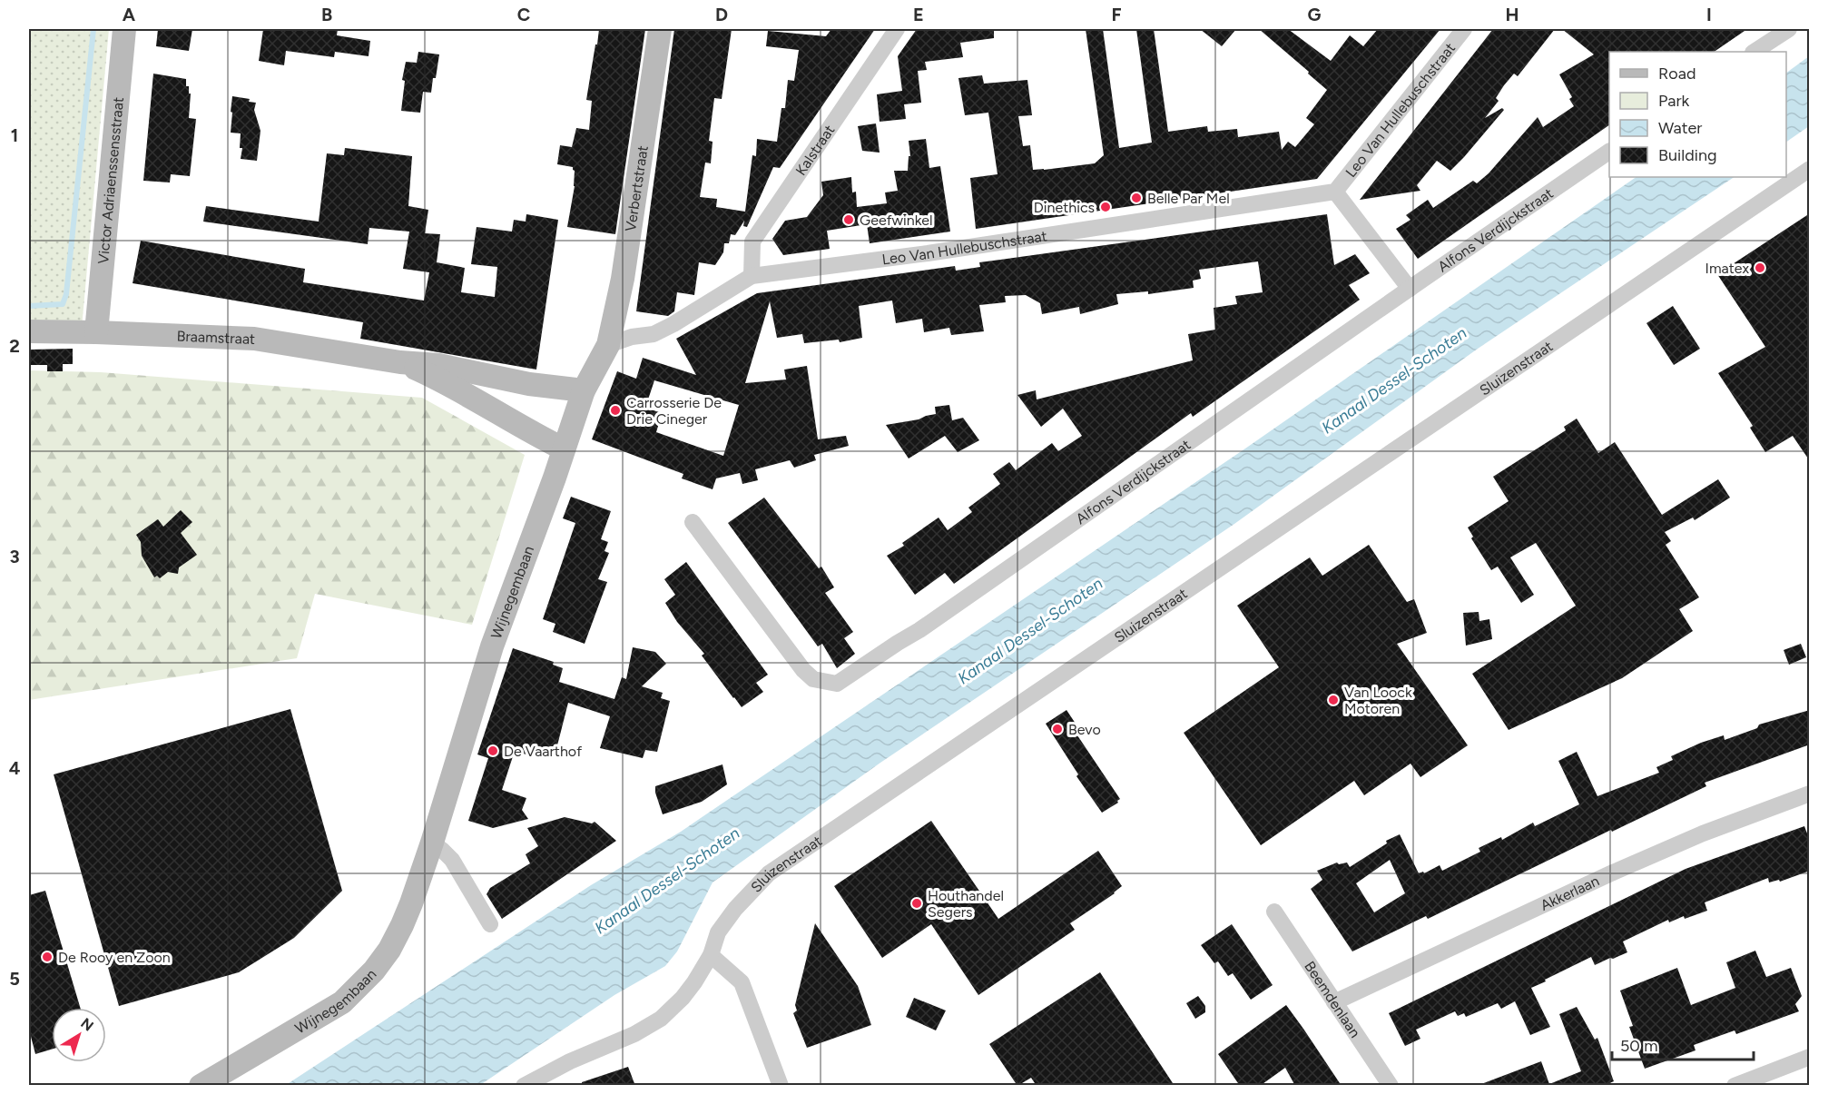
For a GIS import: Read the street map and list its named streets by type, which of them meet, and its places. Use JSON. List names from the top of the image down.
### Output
{
  "streets": {
    "street": [
      "Leo Van Hullebuschstraat",
      "Kalstraat",
      "Victor Adriaenssensstraat",
      "Verbertstraat",
      "Alfons Verdijckstraat",
      "Braamstraat",
      "Sluizenstraat",
      "Wijnegembaan",
      "Akkerlaan",
      "Beemdenlaan"
    ]
  },
  "crossings": [
    ["Leo Van Hullebuschstraat", "Kalstraat"],
    ["Leo Van Hullebuschstraat", "Verbertstraat"],
    ["Leo Van Hullebuschstraat", "Alfons Verdijckstraat"],
    ["Leo Van Hullebuschstraat", "Wijnegembaan"],
    ["Victor Adriaenssensstraat", "Braamstraat"],
    ["Verbertstraat", "Wijnegembaan"],
    ["Braamstraat", "Wijnegembaan"],
    ["Akkerlaan", "Beemdenlaan"]
  ],
  "water": ["Kanaal Dessel-Schoten"],
  "places": [
    "Belle Par Mel",
    "Dinethics",
    "Geefwinkel",
    "Imatex",
    "Carrosserie De Drie Cineger",
    "Van Loock Motoren",
    "Bevo",
    "De Vaarthof",
    "Houthandel Segers",
    "De Rooy en Zoon"
  ],
  "legend": [
    "Road",
    "Park",
    "Water",
    "Building"
  ],
  "scale_bar": "50 m",
  "north": "top right",
  "grid": {
    "columns": [
      "A",
      "B",
      "C",
      "D",
      "E",
      "F",
      "G",
      "H",
      "I"
    ],
    "rows": [
      "1",
      "2",
      "3",
      "4",
      "5"
    ]
  }
}
